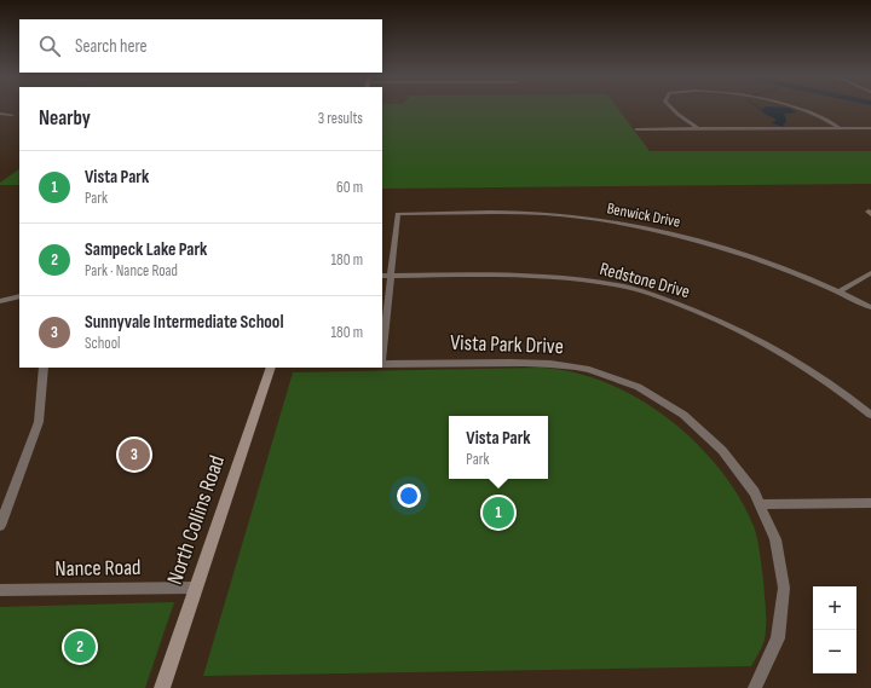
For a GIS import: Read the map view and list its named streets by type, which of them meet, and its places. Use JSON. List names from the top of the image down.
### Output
{
  "streets": {
    "street": [
      "Benwick Drive",
      "Redstone Drive",
      "Vista Park Drive",
      "North Collins Road",
      "Nance Road"
    ]
  },
  "crossings": [
    ["Benwick Drive", "Redstone Drive"],
    ["North Collins Road", "Nance Road"]
  ],
  "page": {
    "search": "Search here",
    "heading": ["Nearby", "3 results"],
    "list": [
      {
        "mark": "1",
        "name": "Vista Park",
        "note": "Park",
        "value": "60 m"
      },
      {
        "mark": "2",
        "name": "Sampeck Lake Park",
        "note": "Park · Nance Road",
        "value": "180 m"
      },
      {
        "mark": "3",
        "name": "Sunnyvale Intermediate School",
        "note": "School",
        "value": "180 m"
      }
    ],
    "popup": ["Vista Park", "Park"],
    "pins": ["3", "1", "2"],
    "map_buttons": ["+", "−"]
  }
}
